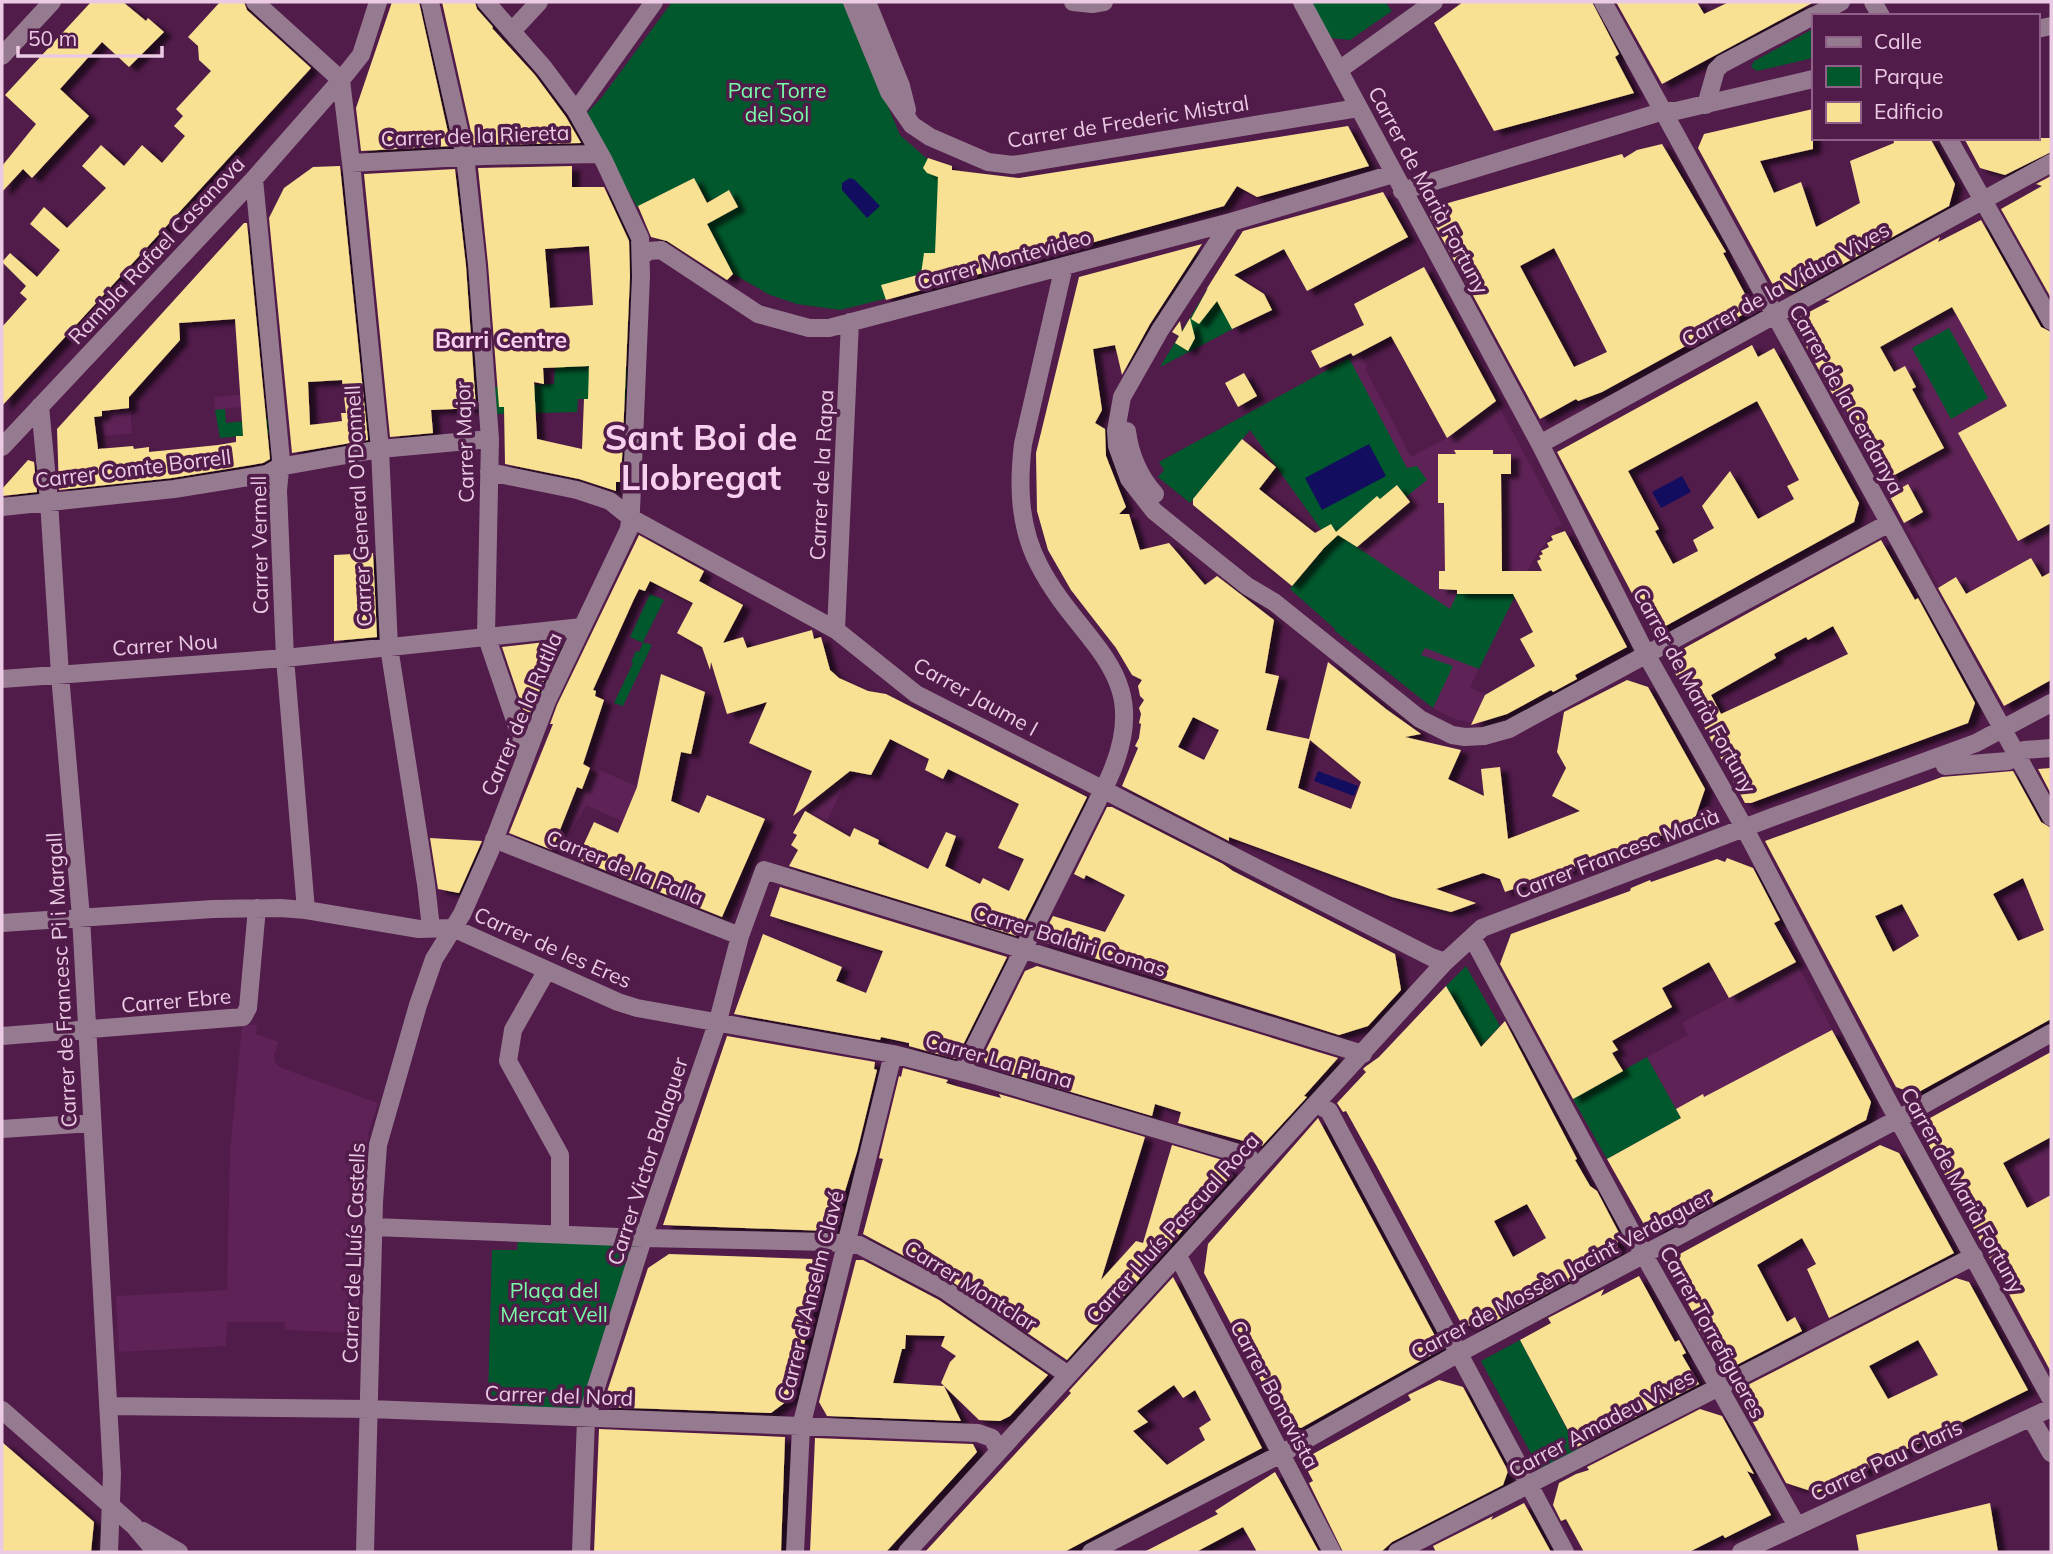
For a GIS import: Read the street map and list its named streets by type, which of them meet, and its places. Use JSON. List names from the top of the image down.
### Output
{
  "streets": {
    "street": [
      "Carrer de Frederic Mistral",
      "Carrer de la Riereta",
      "Carrer de Marià Fortuny",
      "Rambla Rafael Casanova",
      "Carrer Montevideo",
      "Carrer de la Vídua Vives",
      "Carrer de la Cerdanya",
      "Carrer Major",
      "Carrer Comte Borrell",
      "Carrer de la Rapa",
      "Carrer General O'Donnell",
      "Carrer Vermell",
      "Carrer Nou",
      "Carrer Jaume I",
      "Carrer de la Rutlla",
      "Carrer Francesc Macià",
      "Carrer de la Palla",
      "Carrer Baldiri Comas",
      "Carrer de les Eres",
      "Carrer de Francesc Pi i Margall",
      "Carrer Ebre",
      "Carrer La Plana",
      "Carrer Victor Balaguer",
      "Carrer Lluís Pascual Roca",
      "Carrer de Lluís Castells",
      "Carrer de Mossèn Jacint Verdaguer",
      "Carrer Montclar",
      "Carrer d'Anselm Clavé",
      "Carrer Torrefigueres",
      "Carrer Bonavista",
      "Carrer del Nord",
      "Carrer Amadeu Vives",
      "Carrer Pau Claris"
    ]
  },
  "crossings": [
    ["Carrer de Frederic Mistral", "Carrer de Marià Fortuny"],
    ["Carrer de la Riereta", "Carrer Major"],
    ["Carrer de la Riereta", "Carrer General O'Donnell"],
    ["Carrer de la Riereta", "Carrer de la Rutlla"],
    ["Carrer de Marià Fortuny", "Carrer Montevideo"],
    ["Carrer de Marià Fortuny", "Carrer de la Vídua Vives"],
    ["Carrer de Marià Fortuny", "Carrer Francesc Macià"],
    ["Carrer de Marià Fortuny", "Carrer de Mossèn Jacint Verdaguer"],
    ["Carrer de Marià Fortuny", "Carrer Amadeu Vives"],
    ["Rambla Rafael Casanova", "Carrer General O'Donnell"],
    ["Rambla Rafael Casanova", "Carrer Vermell"],
    ["Rambla Rafael Casanova", "Carrer de Francesc Pi i Margall"],
    ["Carrer Montevideo", "Carrer de la Rapa"],
    ["Carrer Montevideo", "Carrer de la Rutlla"],
    ["Carrer de la Vídua Vives", "Carrer de la Cerdanya"],
    ["Carrer de la Cerdanya", "Carrer Francesc Macià"],
    ["Carrer Major", "Carrer Comte Borrell"],
    ["Carrer Major", "Carrer Nou"],
    ["Carrer Major", "Carrer Jaume I"],
    ["Carrer Major", "Carrer de la Rutlla"],
    ["Carrer Comte Borrell", "Carrer General O'Donnell"],
    ["Carrer Comte Borrell", "Carrer Vermell"],
    ["Carrer Comte Borrell", "Carrer de Francesc Pi i Margall"],
    ["Carrer de la Rapa", "Carrer Jaume I"],
    ["Carrer General O'Donnell", "Carrer Nou"],
    ["Carrer Vermell", "Carrer Nou"],
    ["Carrer Nou", "Carrer de la Rutlla"],
    ["Carrer Nou", "Carrer de Francesc Pi i Margall"],
    ["Carrer Jaume I", "Carrer de la Rutlla"],
    ["Carrer Jaume I", "Carrer Lluís Pascual Roca"],
    ["Carrer de la Rutlla", "Carrer de la Palla"],
    ["Carrer de la Rutlla", "Carrer de les Eres"],
    ["Carrer de la Rutlla", "Carrer de Lluís Castells"],
    ["Carrer Francesc Macià", "Carrer Lluís Pascual Roca"],
    ["Carrer Francesc Macià", "Carrer Torrefigueres"],
    ["Carrer de la Palla", "Carrer Victor Balaguer"],
    ["Carrer Baldiri Comas", "Carrer Victor Balaguer"],
    ["Carrer Baldiri Comas", "Carrer Lluís Pascual Roca"],
    ["Carrer de les Eres", "Carrer La Plana"],
    ["Carrer de les Eres", "Carrer Victor Balaguer"],
    ["Carrer de les Eres", "Carrer de Lluís Castells"],
    ["Carrer de Francesc Pi i Margall", "Carrer Ebre"],
    ["Carrer de Francesc Pi i Margall", "Carrer del Nord"],
    ["Carrer La Plana", "Carrer Victor Balaguer"],
    ["Carrer La Plana", "Carrer Lluís Pascual Roca"],
    ["Carrer La Plana", "Carrer d'Anselm Clavé"],
    ["Carrer Victor Balaguer", "Carrer Montclar"],
    ["Carrer Victor Balaguer", "Carrer del Nord"],
    ["Carrer Lluís Pascual Roca", "Carrer Montclar"],
    ["Carrer Lluís Pascual Roca", "Carrer Torrefigueres"],
    ["Carrer Lluís Pascual Roca", "Carrer Bonavista"],
    ["Carrer Lluís Pascual Roca", "Carrer del Nord"],
    ["Carrer de Lluís Castells", "Carrer Montclar"],
    ["Carrer de Lluís Castells", "Carrer del Nord"],
    ["Carrer de Mossèn Jacint Verdaguer", "Carrer Torrefigueres"],
    ["Carrer de Mossèn Jacint Verdaguer", "Carrer Bonavista"],
    ["Carrer Montclar", "Carrer d'Anselm Clavé"],
    ["Carrer d'Anselm Clavé", "Carrer del Nord"],
    ["Carrer Torrefigueres", "Carrer Amadeu Vives"],
    ["Carrer Torrefigueres", "Carrer Pau Claris"]
  ],
  "districts": ["Barri Centre", "Sant Boi de Llobregat"],
  "parks": ["Parc Torre del Sol", "Plaça del Mercat Vell"],
  "legend": ["Calle", "Parque", "Edificio"],
  "scale_bar": "50 m"
}
